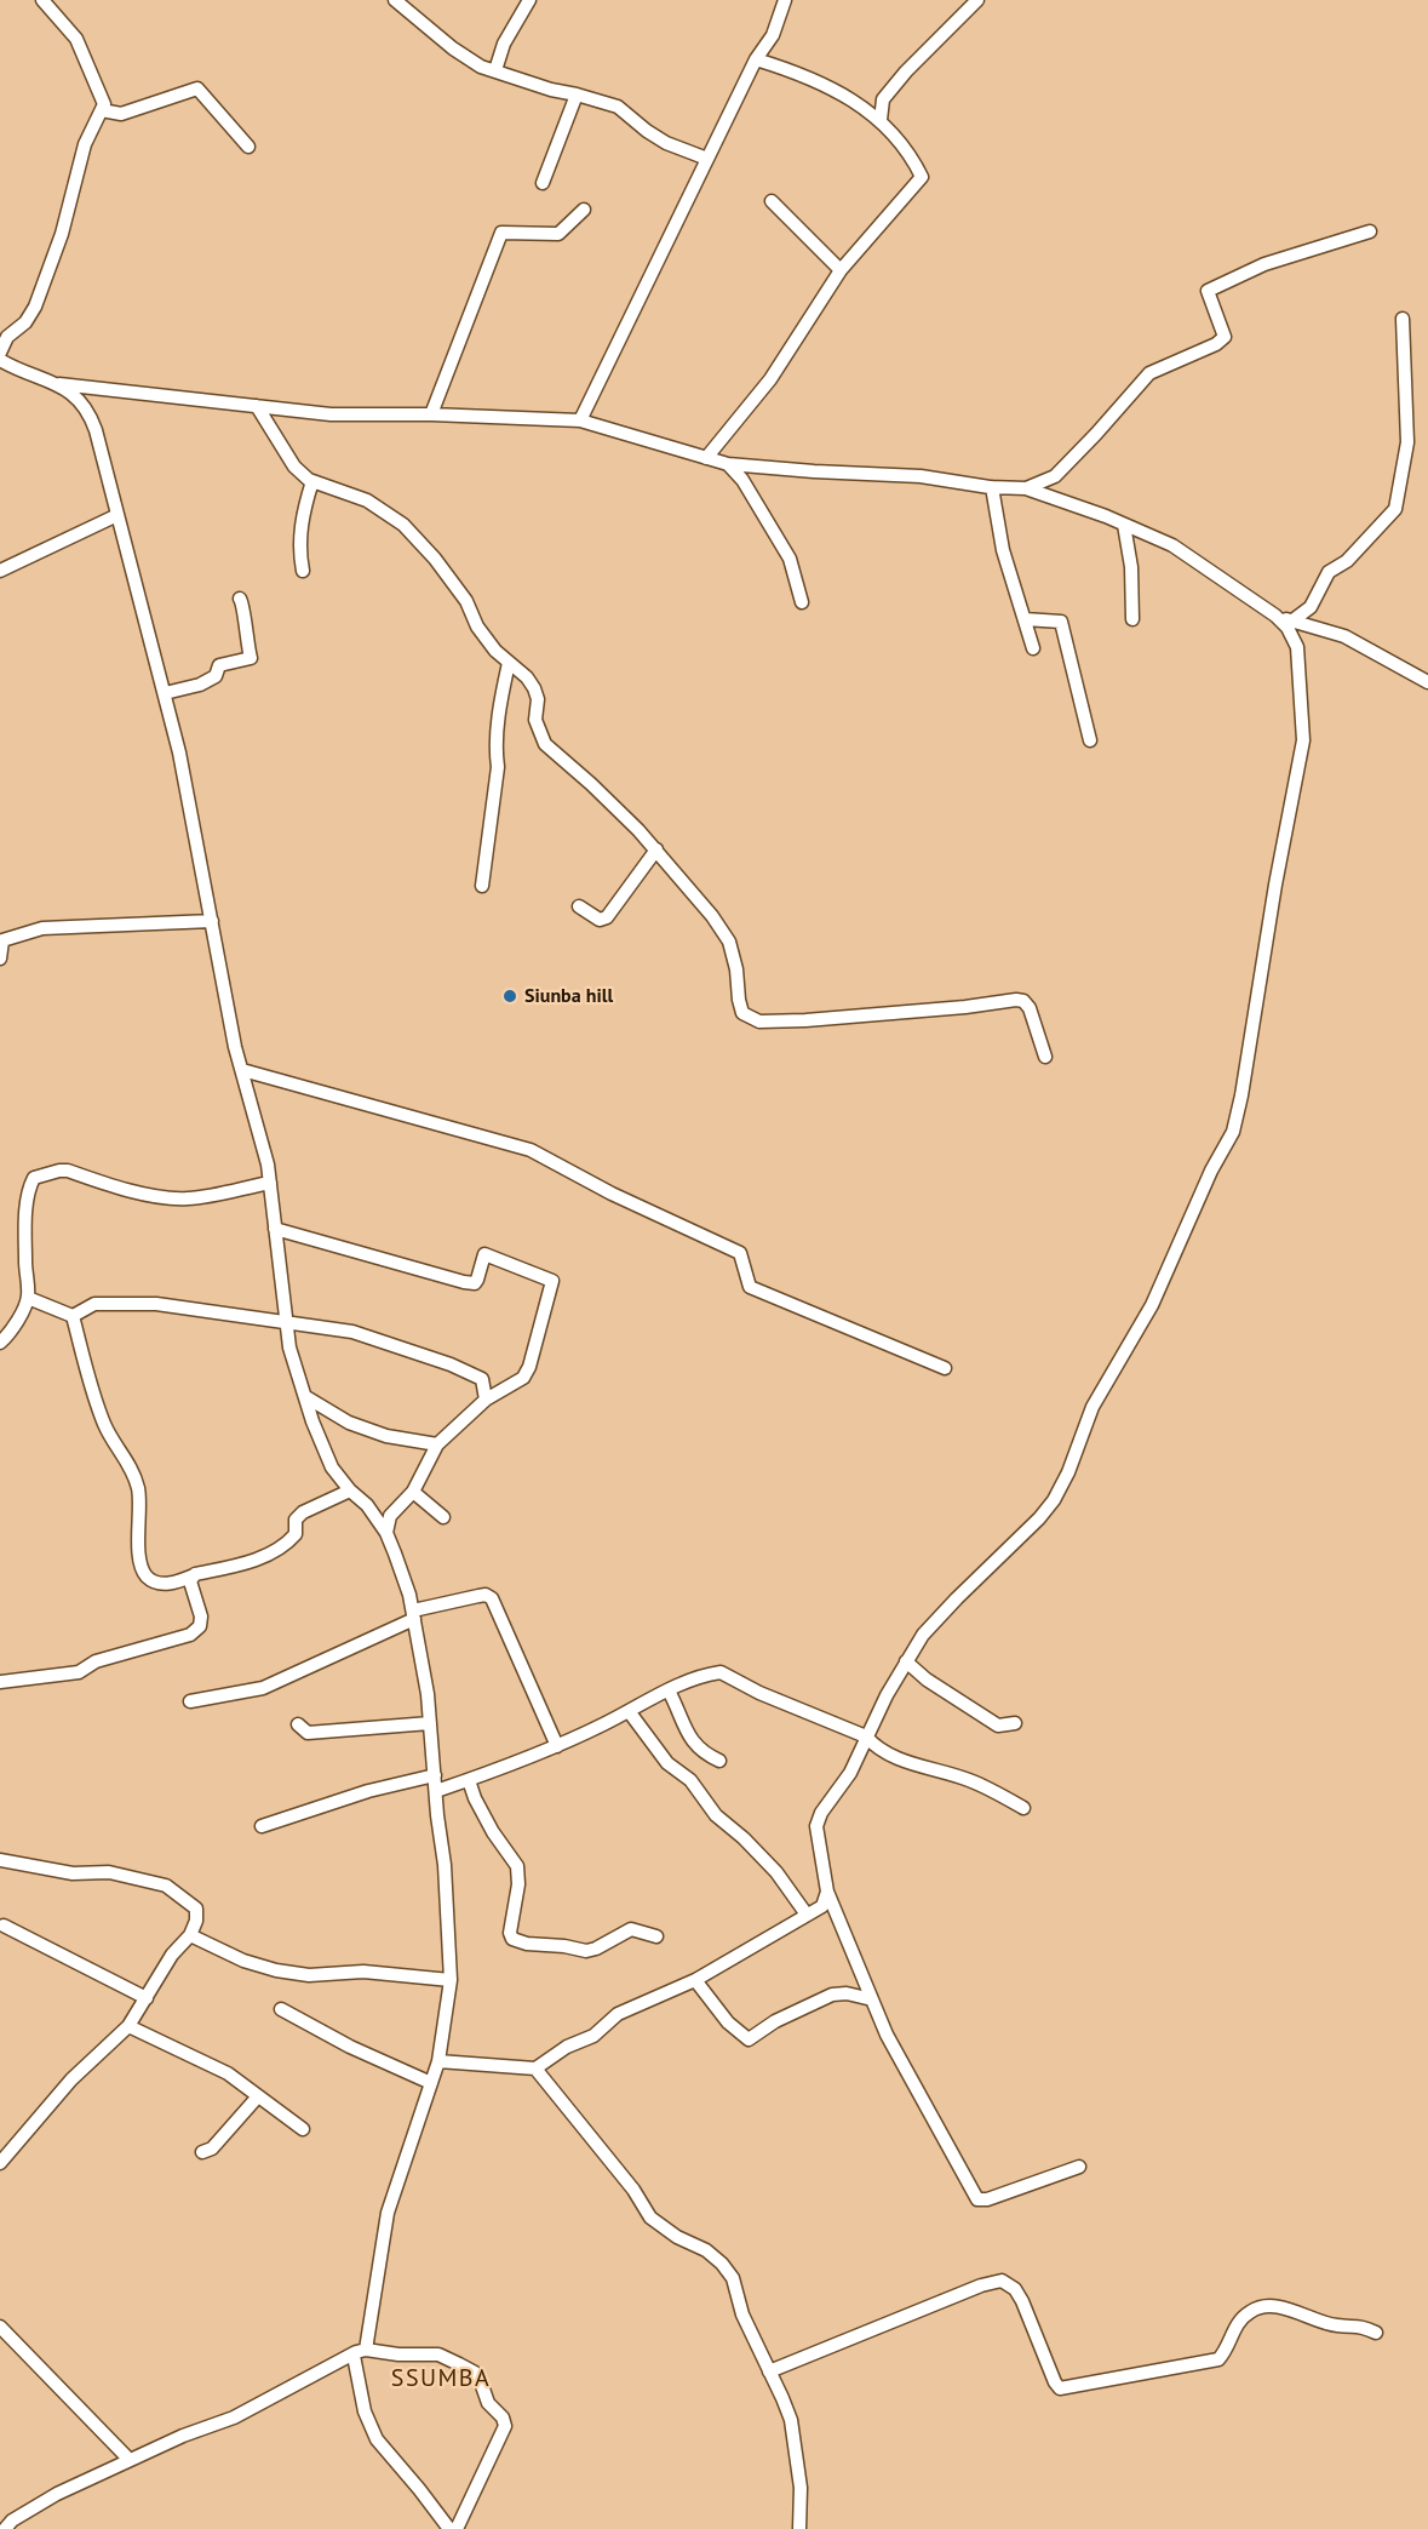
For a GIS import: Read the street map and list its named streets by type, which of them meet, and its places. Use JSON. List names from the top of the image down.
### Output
{
  "districts": ["SSUMBA"],
  "places": ["Siunba hill"]
}
